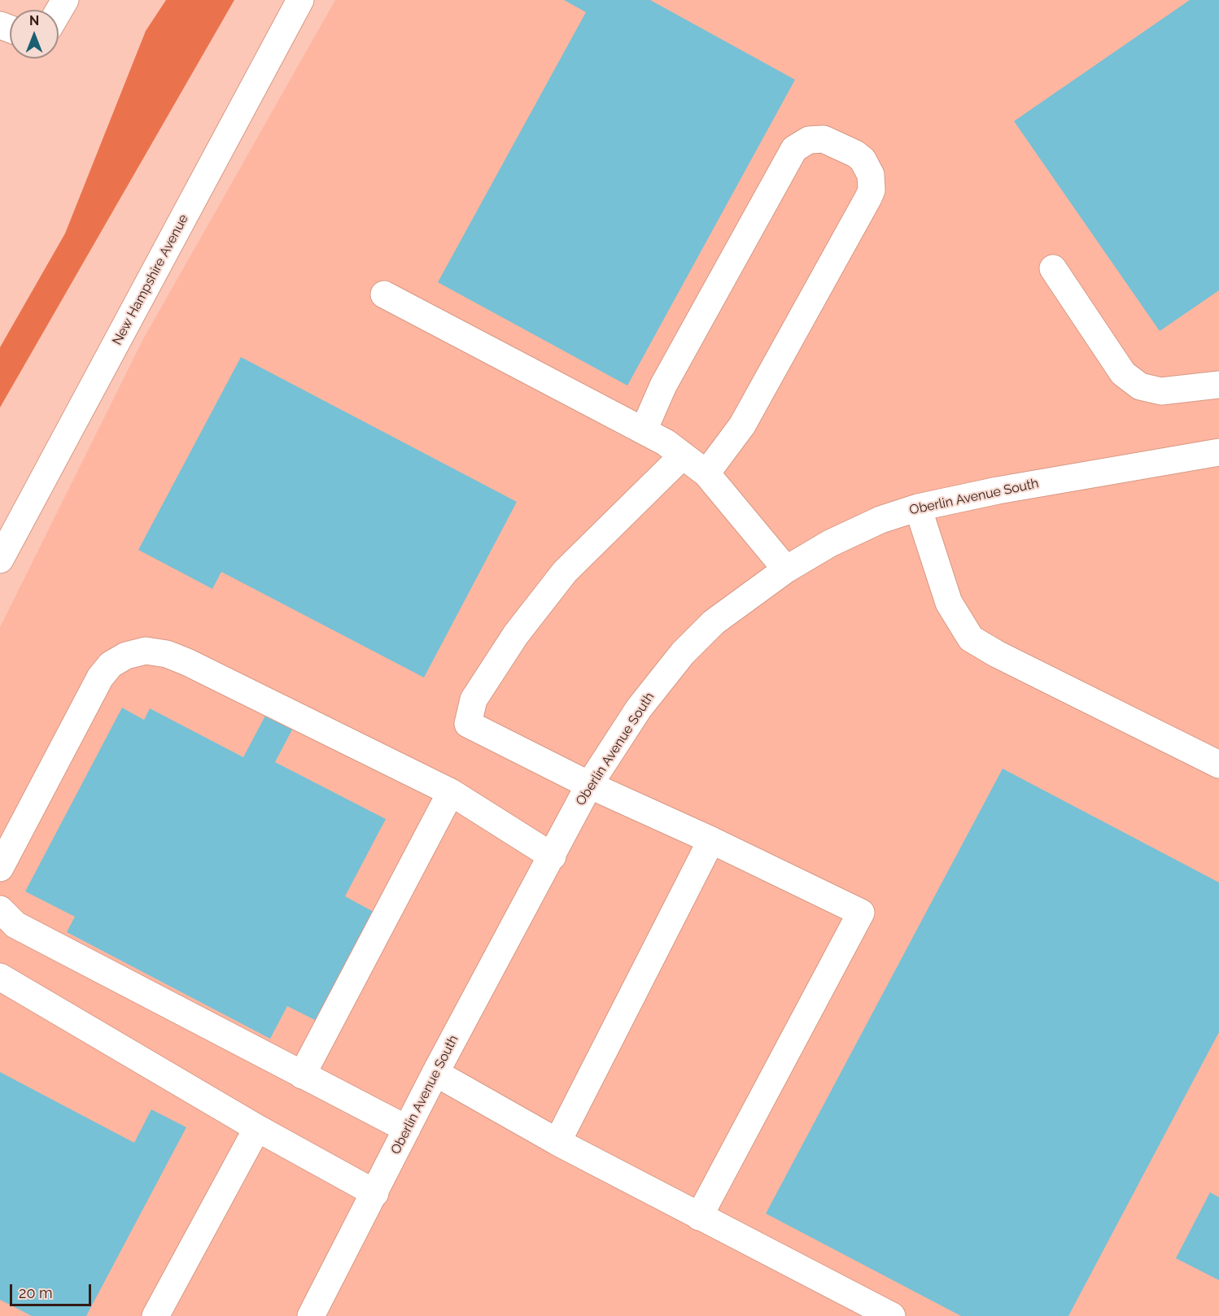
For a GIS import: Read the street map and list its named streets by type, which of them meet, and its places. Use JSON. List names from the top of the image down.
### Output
{
  "streets": {
    "street": ["New Hampshire Avenue", "Oberlin Avenue South"]
  },
  "scale_bar": "20 m",
  "north": "top"
}
